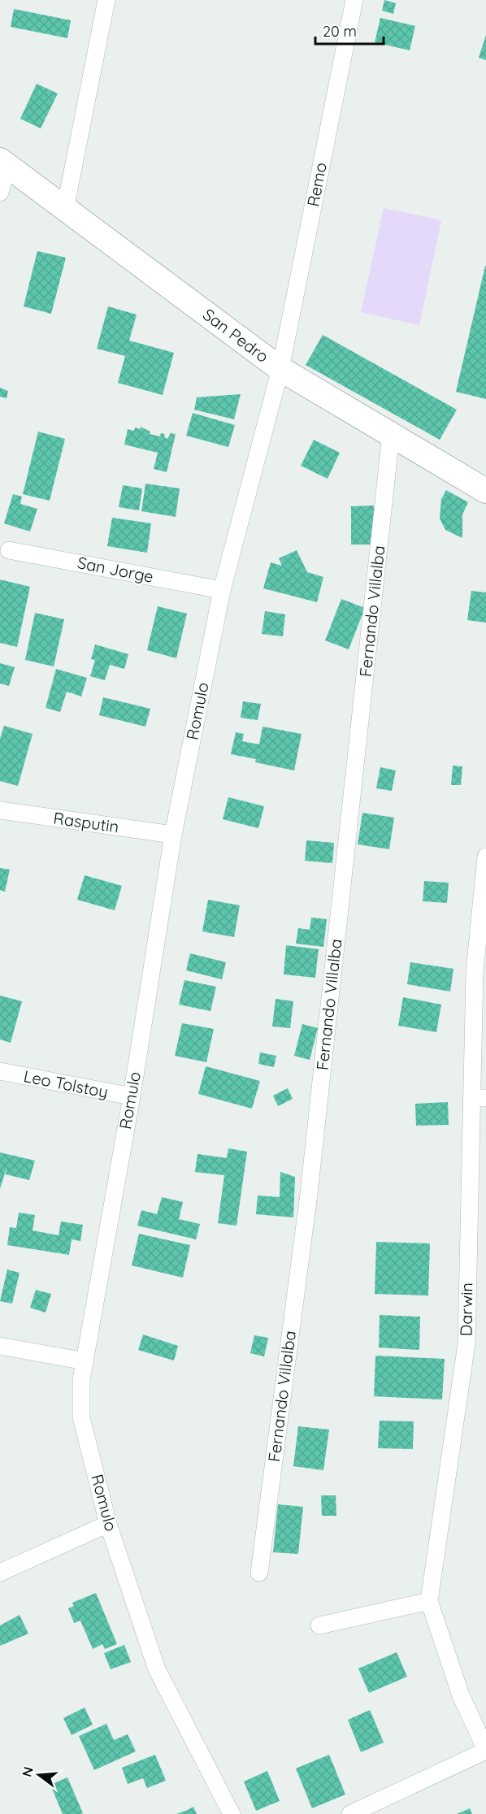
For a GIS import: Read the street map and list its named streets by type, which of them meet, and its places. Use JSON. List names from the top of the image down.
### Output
{
  "streets": {
    "main road": ["San Pedro"],
    "street": [
      "Remo",
      "San Jorge",
      "Fernando Villalba",
      "Romulo",
      "Rasputin",
      "Leo Tolstoy",
      "Darwin"
    ]
  },
  "crossings": [
    ["Remo", "San Pedro"],
    ["Remo", "Romulo"],
    ["San Pedro", "Fernando Villalba"],
    ["San Pedro", "Romulo"],
    ["San Jorge", "Romulo"],
    ["Romulo", "Rasputin"],
    ["Romulo", "Leo Tolstoy"]
  ],
  "scale_bar": "20 m",
  "north": "left"
}
